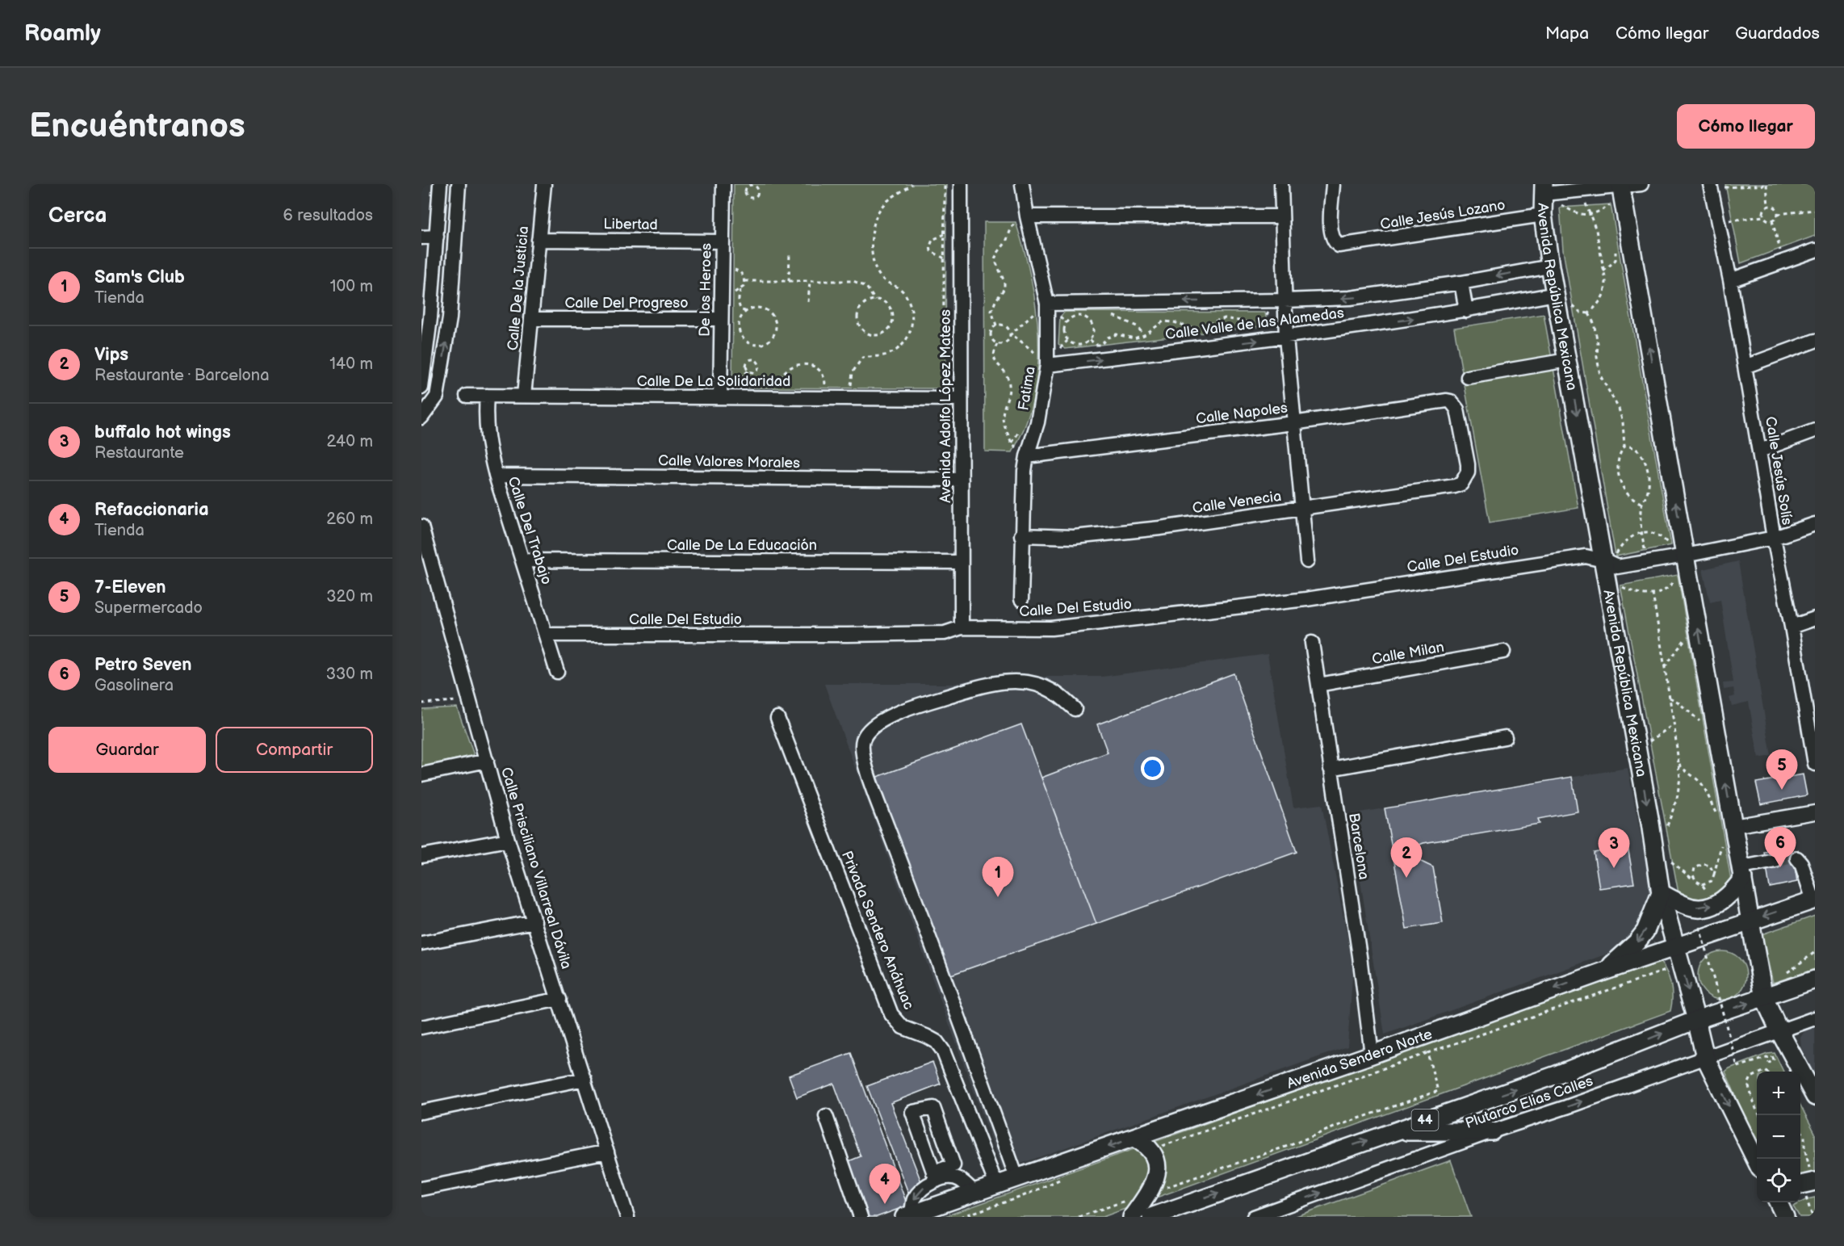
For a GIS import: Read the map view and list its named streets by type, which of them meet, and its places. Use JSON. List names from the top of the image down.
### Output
{
  "streets": {
    "main road": ["Avenida República Mexicana", "Avenida Sendero Norte", "44"],
    "street": [
      "Calle Jesús Lozano",
      "Libertad",
      "Calle De la Justicia",
      "De los Heroes",
      "Calle Del Progreso",
      "Calle Valle de las Alamedas",
      "Calle De La Solidaridad",
      "Fatima",
      "Avenida Adolfo López Mateos",
      "Calle Napoles",
      "Calle Valores Morales",
      "Calle Jesús Solís",
      "Calle Venecia",
      "Calle Del Trabajo",
      "Calle De La Educación",
      "Calle Del Estudio",
      "Calle Milan",
      "Barcelona",
      "Calle Prisciliano Villarreal Dávila",
      "Privada Sendero Anáhuac",
      "Plutarco Elias Calles"
    ]
  },
  "crossings": [
    ["Calle Jesús Lozano", "Avenida República Mexicana"],
    ["Libertad", "Calle De la Justicia"],
    ["Libertad", "De los Heroes"],
    ["Calle De la Justicia", "Calle Del Progreso"],
    ["Calle De la Justicia", "Calle De La Solidaridad"],
    ["De los Heroes", "Calle Del Progreso"],
    ["De los Heroes", "Calle De La Solidaridad"],
    ["Avenida República Mexicana", "Calle Valle de las Alamedas"],
    ["Avenida República Mexicana", "Calle Del Estudio"],
    ["Avenida República Mexicana", "Avenida Sendero Norte"],
    ["Avenida República Mexicana", "Plutarco Elias Calles"],
    ["Avenida República Mexicana", "44"],
    ["Calle Valle de las Alamedas", "Fatima"],
    ["Calle De La Solidaridad", "Avenida Adolfo López Mateos"],
    ["Calle De La Solidaridad", "Calle Del Trabajo"],
    ["Fatima", "Calle Napoles"],
    ["Fatima", "Calle Venecia"],
    ["Avenida Adolfo López Mateos", "Calle Valores Morales"],
    ["Avenida Adolfo López Mateos", "Calle De La Educación"],
    ["Avenida Adolfo López Mateos", "Calle Del Estudio"],
    ["Calle Napoles", "Calle Venecia"],
    ["Calle Valores Morales", "Calle Del Trabajo"],
    ["Calle Jesús Solís", "Calle Del Estudio"],
    ["Calle Del Trabajo", "Calle De La Educación"],
    ["Calle Del Trabajo", "Calle Del Estudio"],
    ["Calle Milan", "Barcelona"],
    ["Barcelona", "Avenida Sendero Norte"],
    ["Privada Sendero Anáhuac", "Avenida Sendero Norte"]
  ],
  "one_way": ["Plutarco Elias Calles"],
  "page": {
    "header": "Roamly",
    "nav": ["Mapa", "Cómo llegar", "Guardados"],
    "buttons": [
      "Cómo llegar",
      ["Guardar", "Compartir"]
    ],
    "title": "Encuéntranos",
    "heading": ["Cerca", "6 resultados"],
    "list": [
      {
        "mark": "1",
        "name": "Sam's Club",
        "note": "Tienda",
        "value": "100 m"
      },
      {
        "mark": "2",
        "name": "Vips",
        "note": "Restaurante · Barcelona",
        "value": "140 m"
      },
      {
        "mark": "3",
        "name": "buffalo hot wings",
        "note": "Restaurante",
        "value": "240 m"
      },
      {
        "mark": "4",
        "name": "Refaccionaria",
        "note": "Tienda",
        "value": "260 m"
      },
      {
        "mark": "5",
        "name": "7-Eleven",
        "note": "Supermercado",
        "value": "320 m"
      },
      {
        "mark": "6",
        "name": "Petro Seven",
        "note": "Gasolinera",
        "value": "330 m"
      }
    ],
    "pins": [
      "5",
      "6",
      "3",
      "2",
      "1",
      "4"
    ],
    "map_buttons": ["+", "−"]
  }
}
